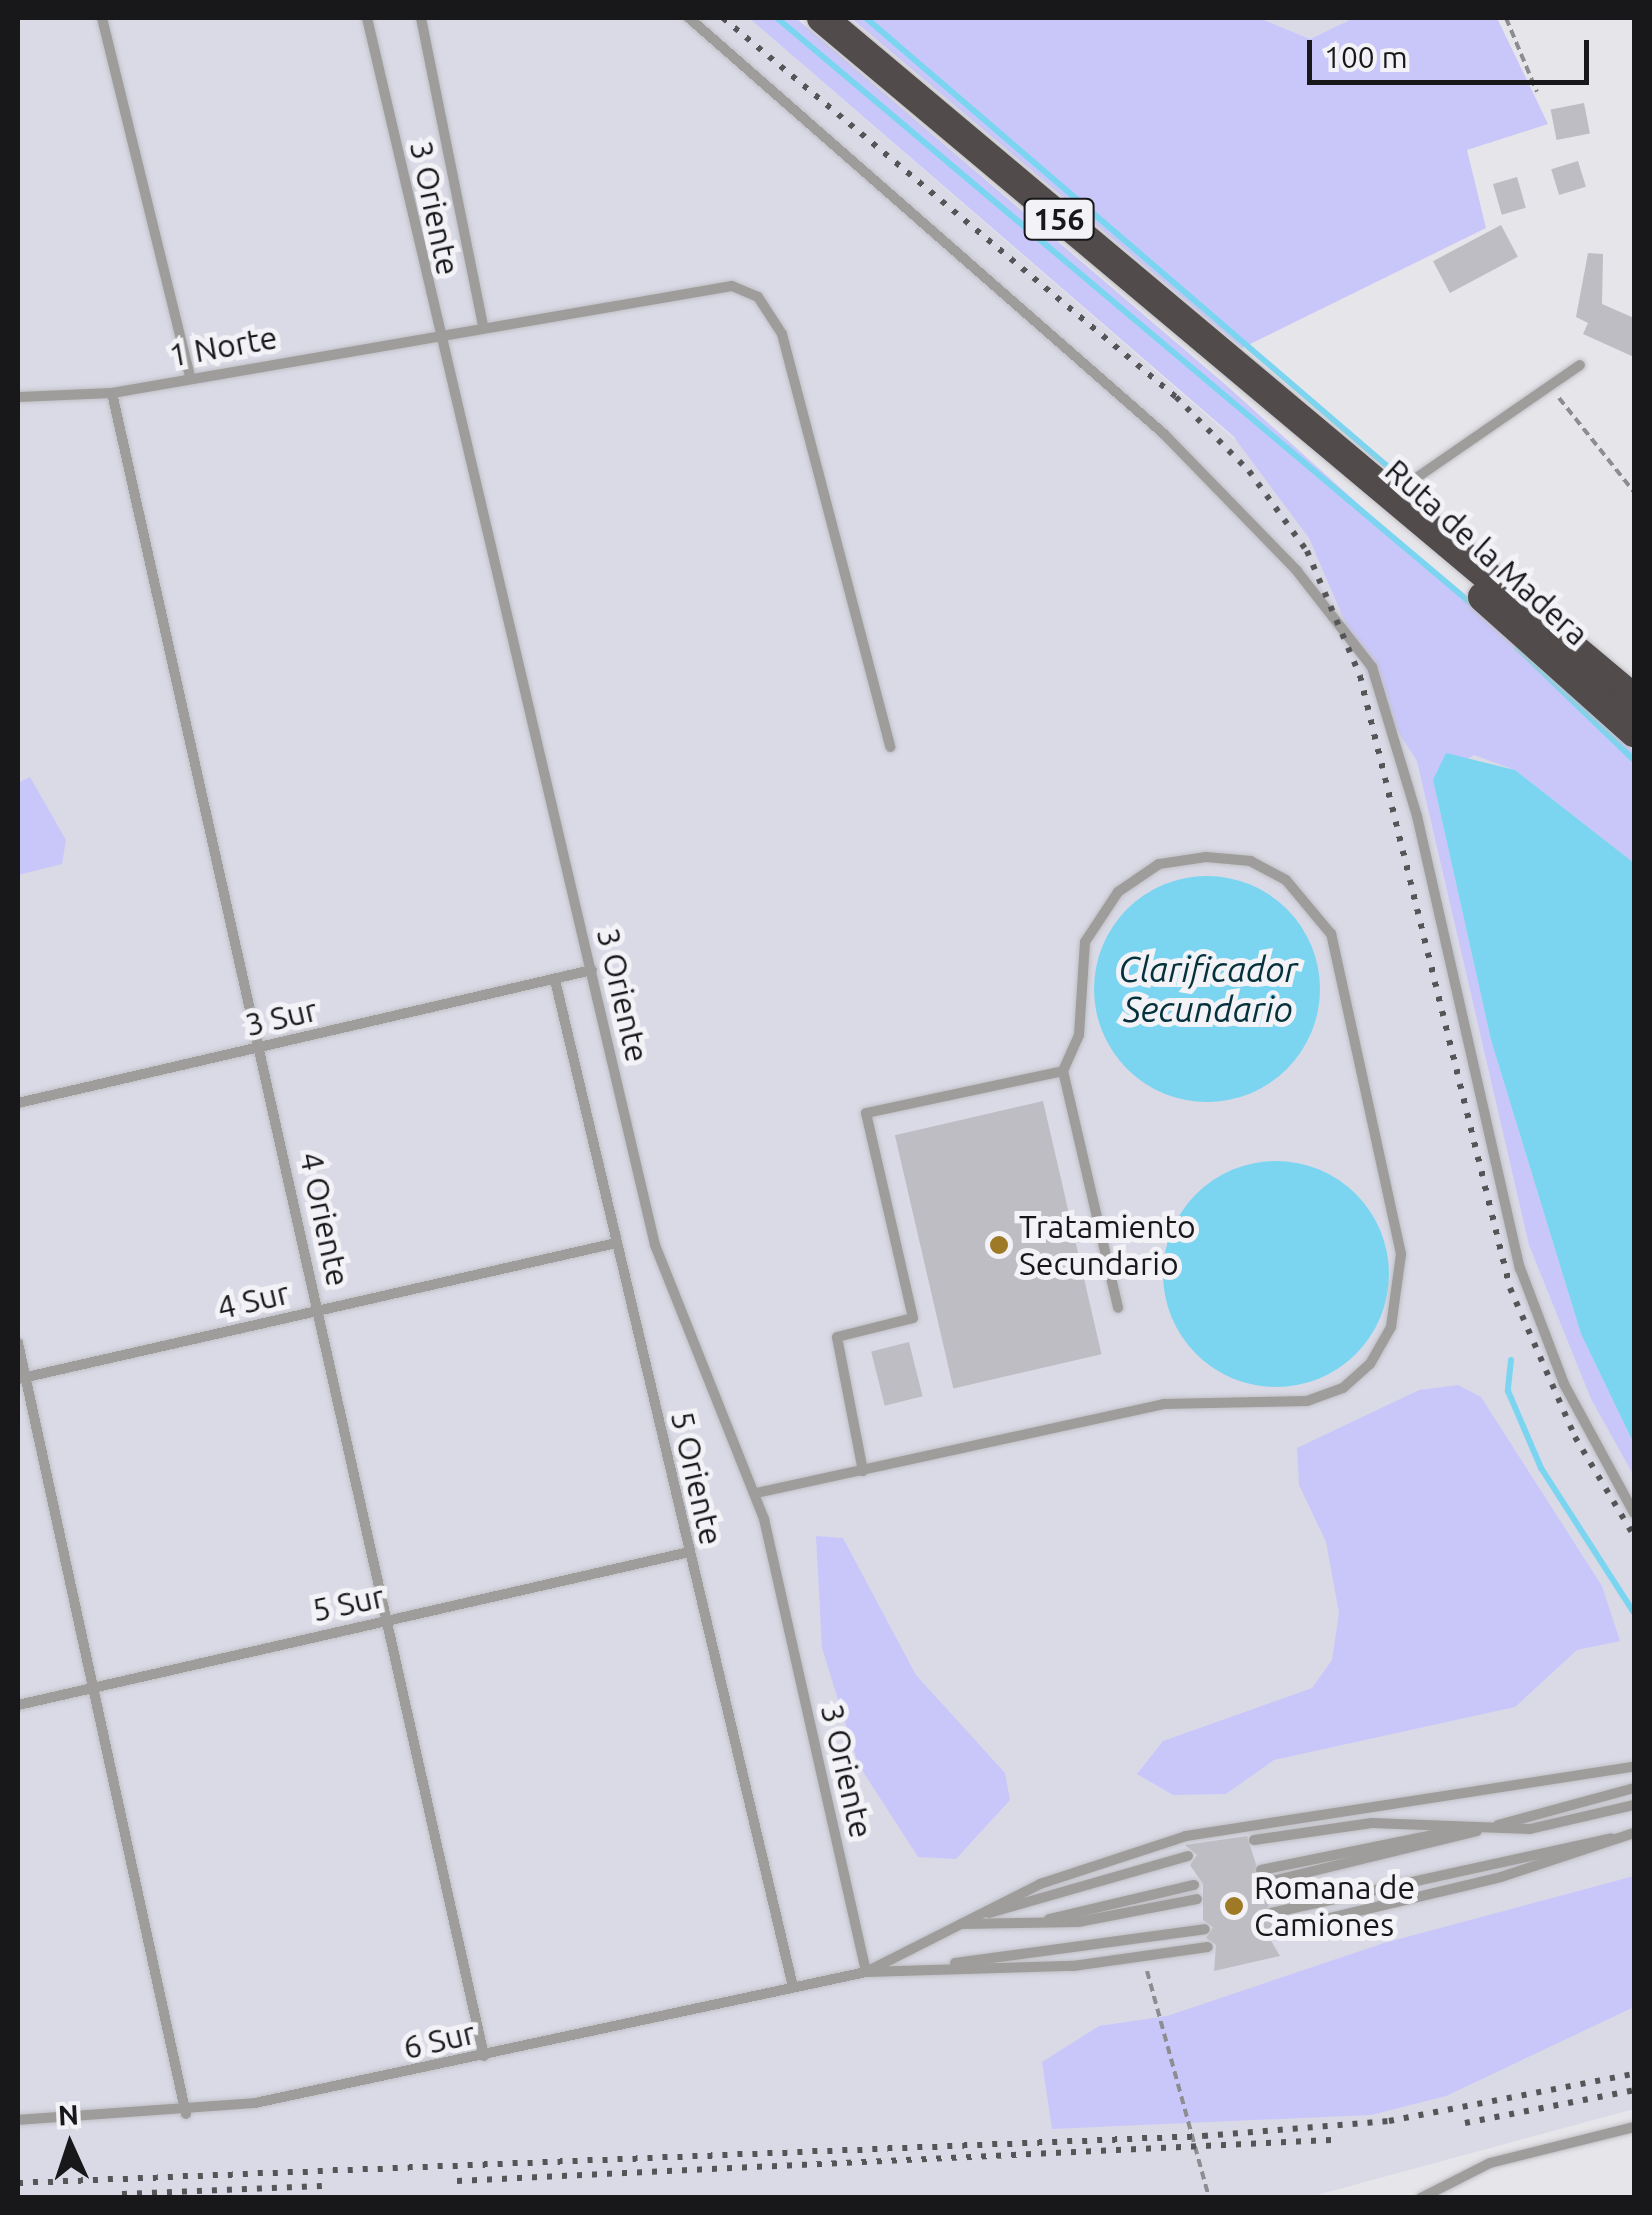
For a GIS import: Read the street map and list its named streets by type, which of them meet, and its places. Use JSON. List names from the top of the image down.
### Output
{
  "streets": {
    "highway": ["156", "Ruta de la Madera"],
    "lane": [
      "3 Oriente",
      "1 Norte",
      "3 Sur",
      "4 Oriente",
      "4 Sur",
      "5 Oriente",
      "5 Sur",
      "6 Sur"
    ]
  },
  "crossings": [
    ["3 Oriente", "1 Norte"],
    ["3 Oriente", "3 Sur"],
    ["3 Oriente", "6 Sur"],
    ["1 Norte", "4 Oriente"],
    ["3 Sur", "4 Oriente"],
    ["3 Sur", "5 Oriente"],
    ["4 Oriente", "4 Sur"],
    ["4 Oriente", "5 Sur"],
    ["4 Oriente", "6 Sur"],
    ["4 Sur", "5 Oriente"],
    ["5 Oriente", "5 Sur"],
    ["5 Oriente", "6 Sur"]
  ],
  "water": ["Clarificador Secundario"],
  "places": ["Tratamiento Secundario", "Romana de Camiones"],
  "scale_bar": "100 m",
  "north": "top"
}
